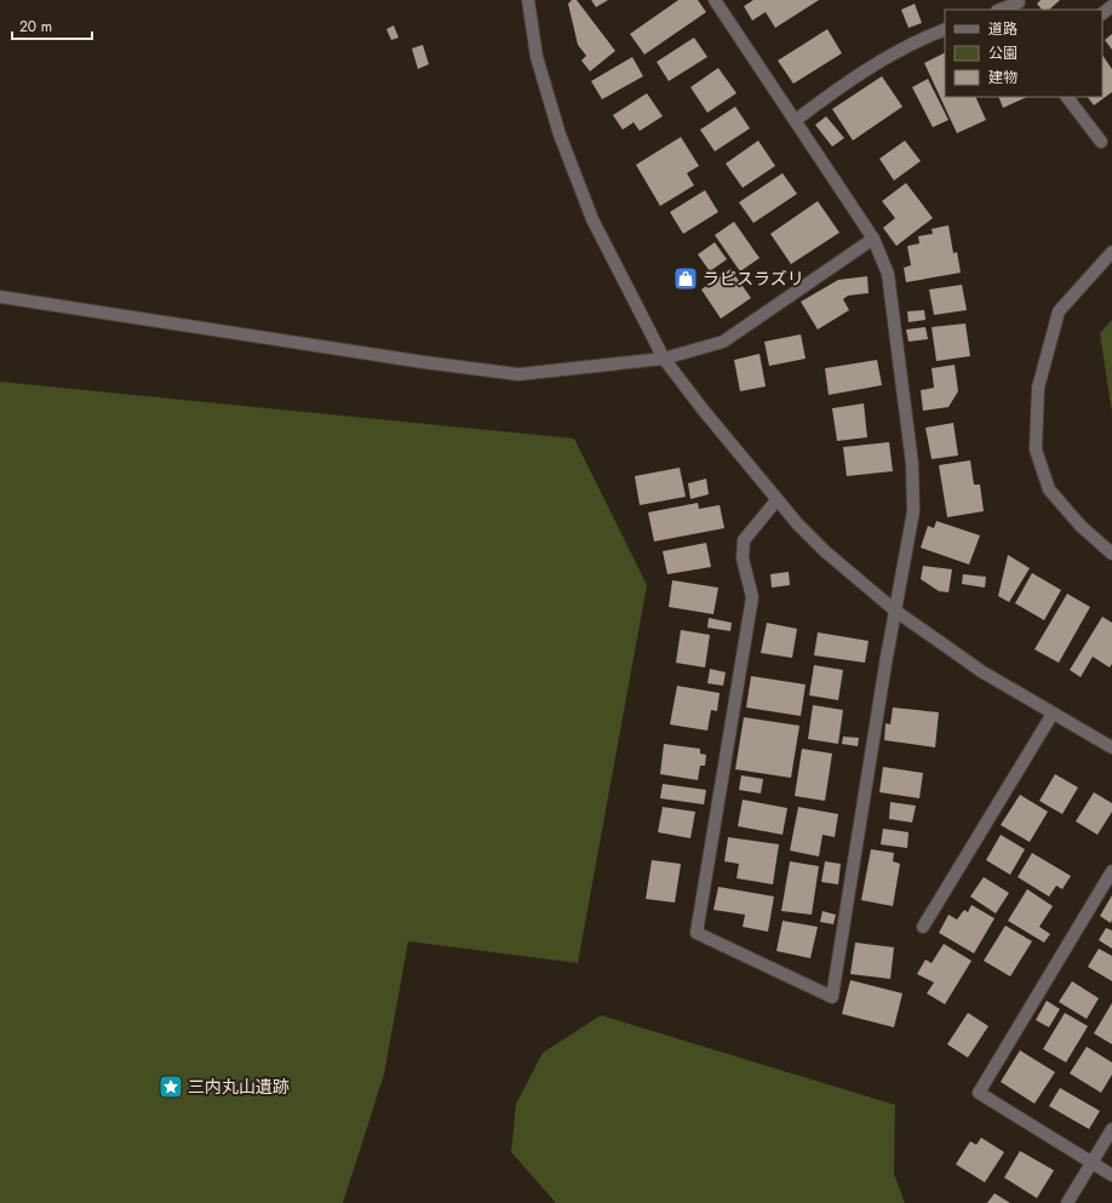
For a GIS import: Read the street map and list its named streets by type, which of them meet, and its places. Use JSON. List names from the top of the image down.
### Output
{
  "places": {
    "shop": ["ラピスラズリ"],
    "place": ["三内丸山遺跡"]
  },
  "legend": ["道路", "公園", "建物"],
  "scale_bar": "20 m"
}
